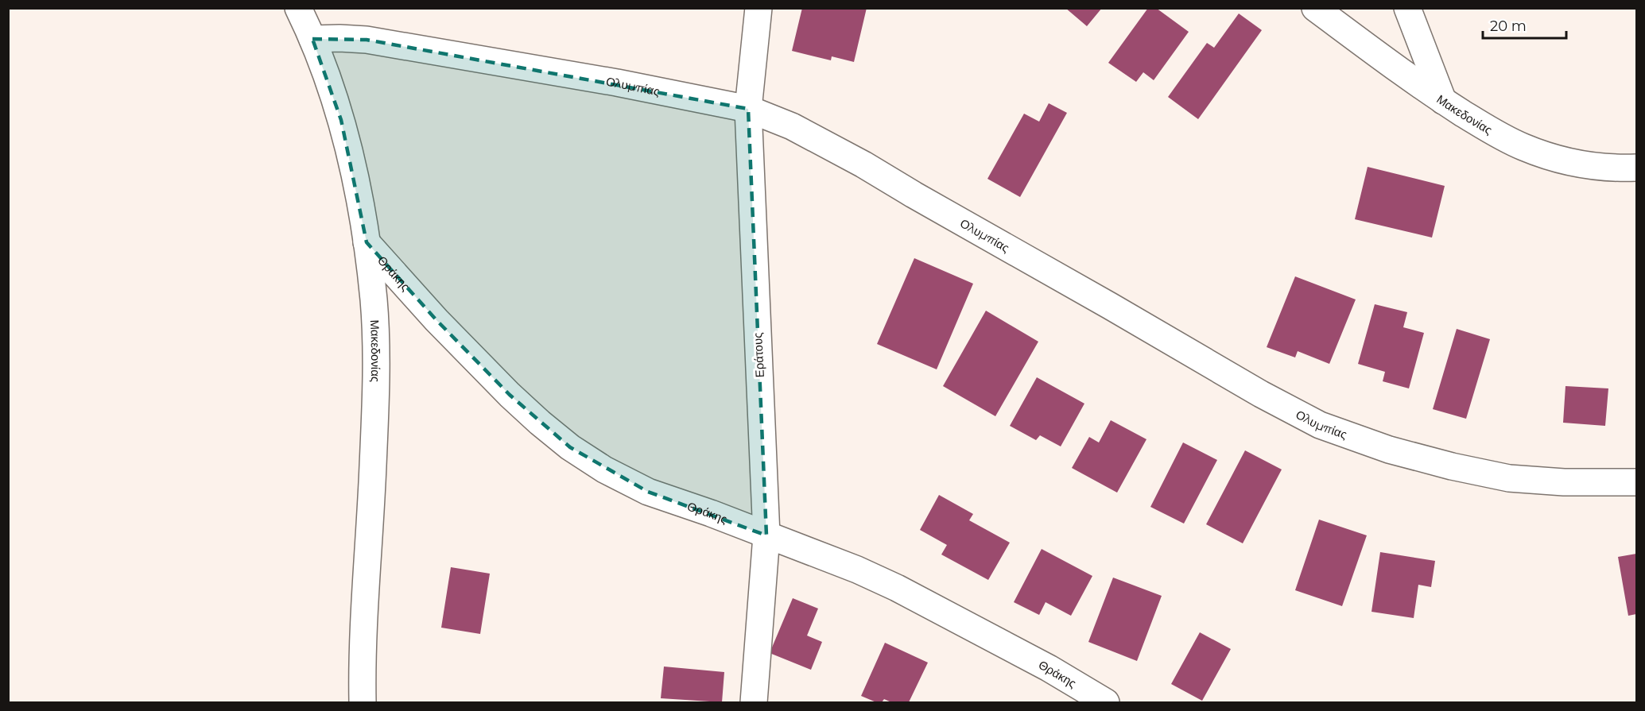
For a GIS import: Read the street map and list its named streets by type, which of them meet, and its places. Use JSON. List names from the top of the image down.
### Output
{
  "streets": {
    "street": [
      "Ολυμπίας",
      "Μακεδονίας",
      "Θράκης",
      "Εράτους"
    ]
  },
  "crossings": [
    ["Ολυμπίας", "Μακεδονίας"],
    ["Ολυμπίας", "Εράτους"],
    ["Μακεδονίας", "Θράκης"],
    ["Θράκης", "Εράτους"]
  ],
  "scale_bar": "20 m"
}
